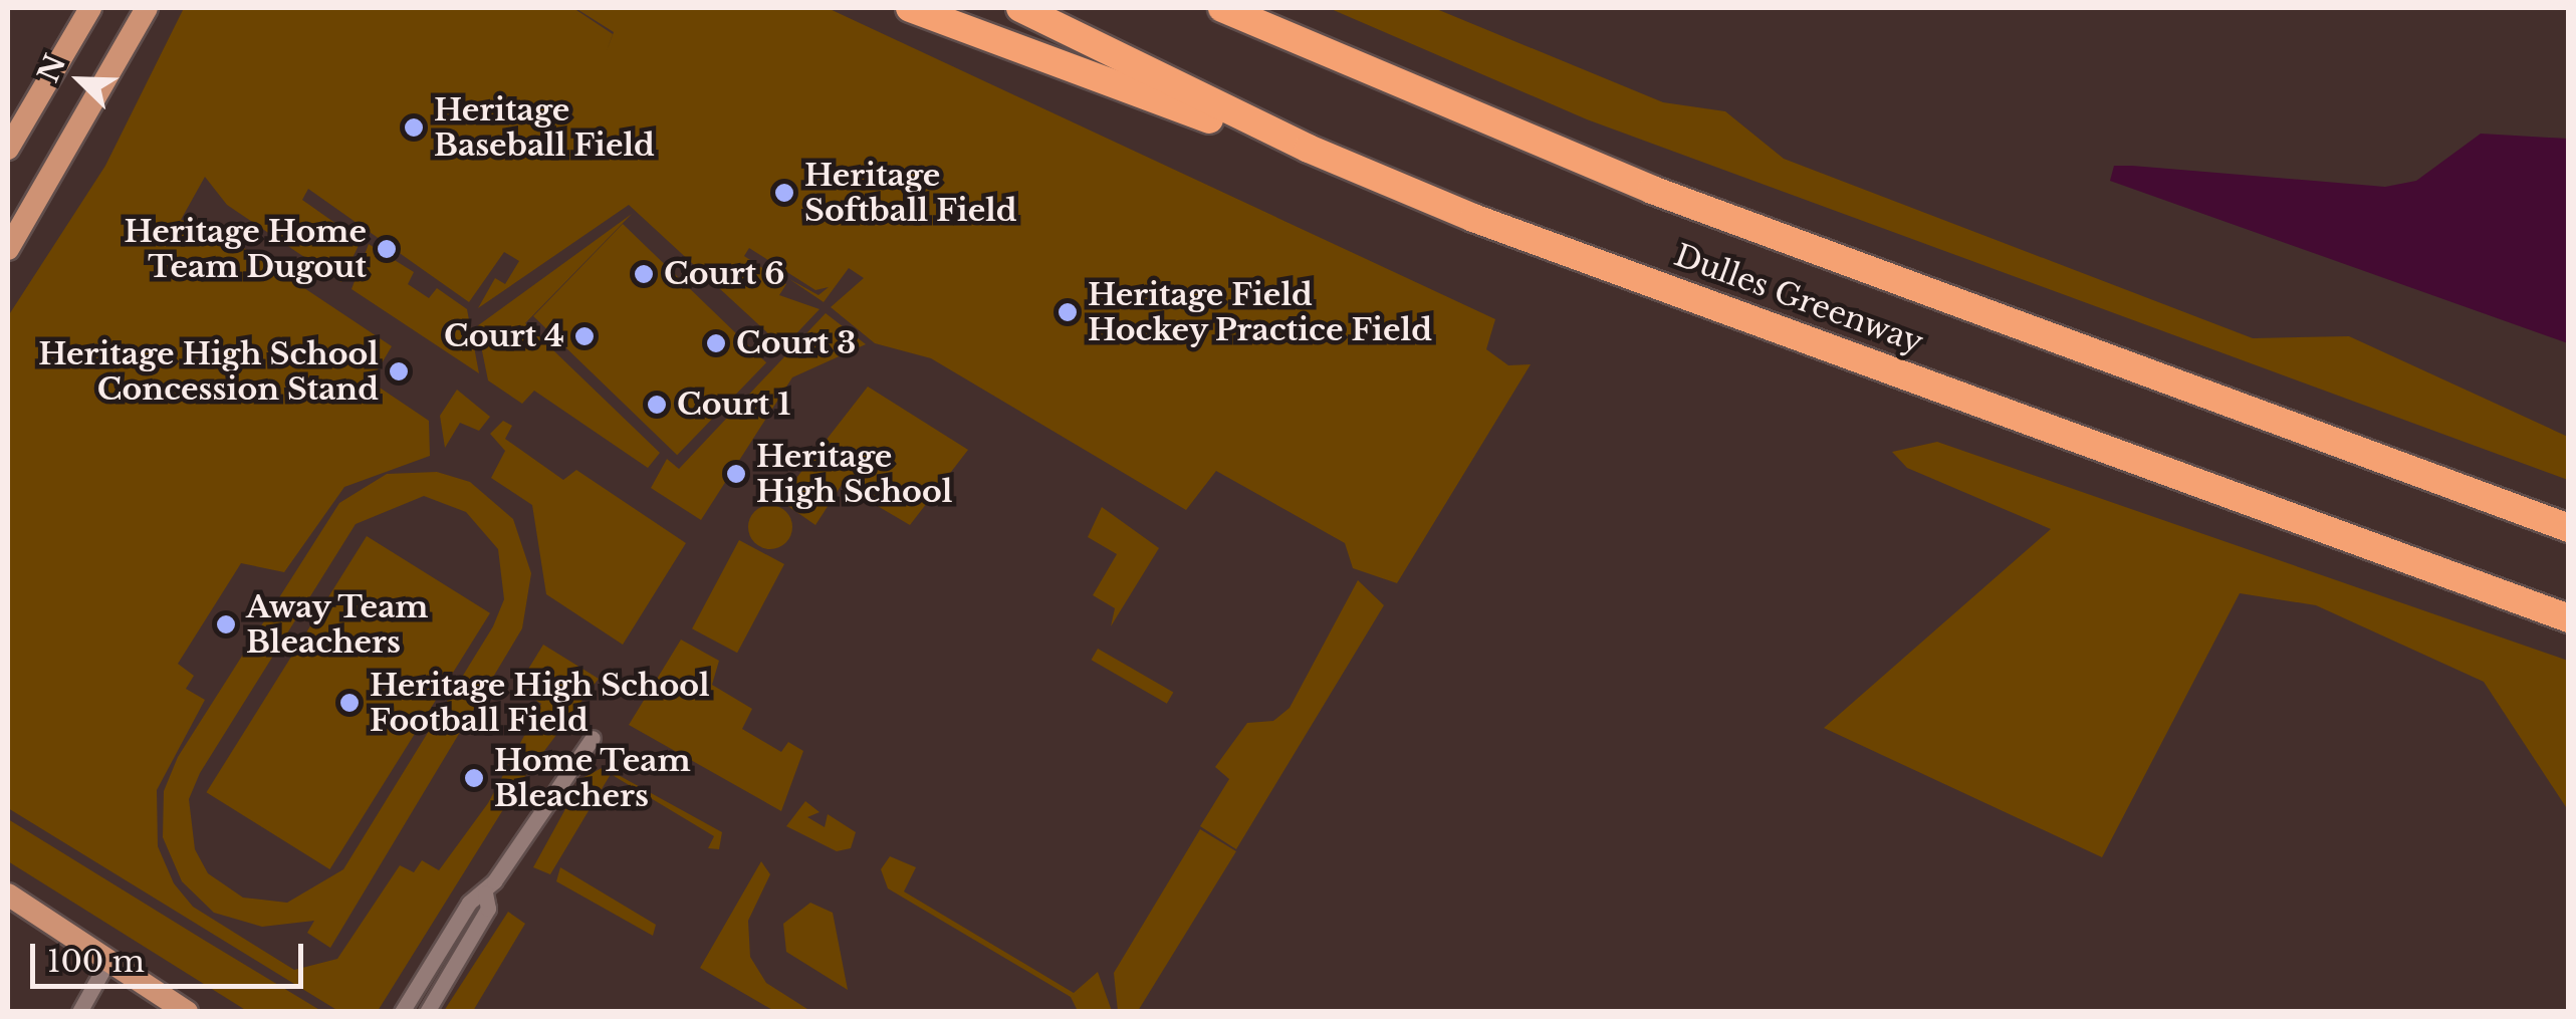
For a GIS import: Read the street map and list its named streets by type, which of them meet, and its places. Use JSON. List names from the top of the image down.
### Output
{
  "streets": {
    "highway": ["Dulles Greenway"]
  },
  "places": [
    "Heritage Baseball Field",
    "Heritage Softball Field",
    "Heritage Home Team Dugout",
    "Court 6",
    "Heritage Field Hockey Practice Field",
    "Court 4",
    "Court 3",
    "Heritage High School Concession Stand",
    "Court 1",
    "Heritage High School",
    "Away Team Bleachers",
    "Heritage High School Football Field",
    "Home Team Bleachers"
  ],
  "scale_bar": "100 m",
  "north": "top left"
}
